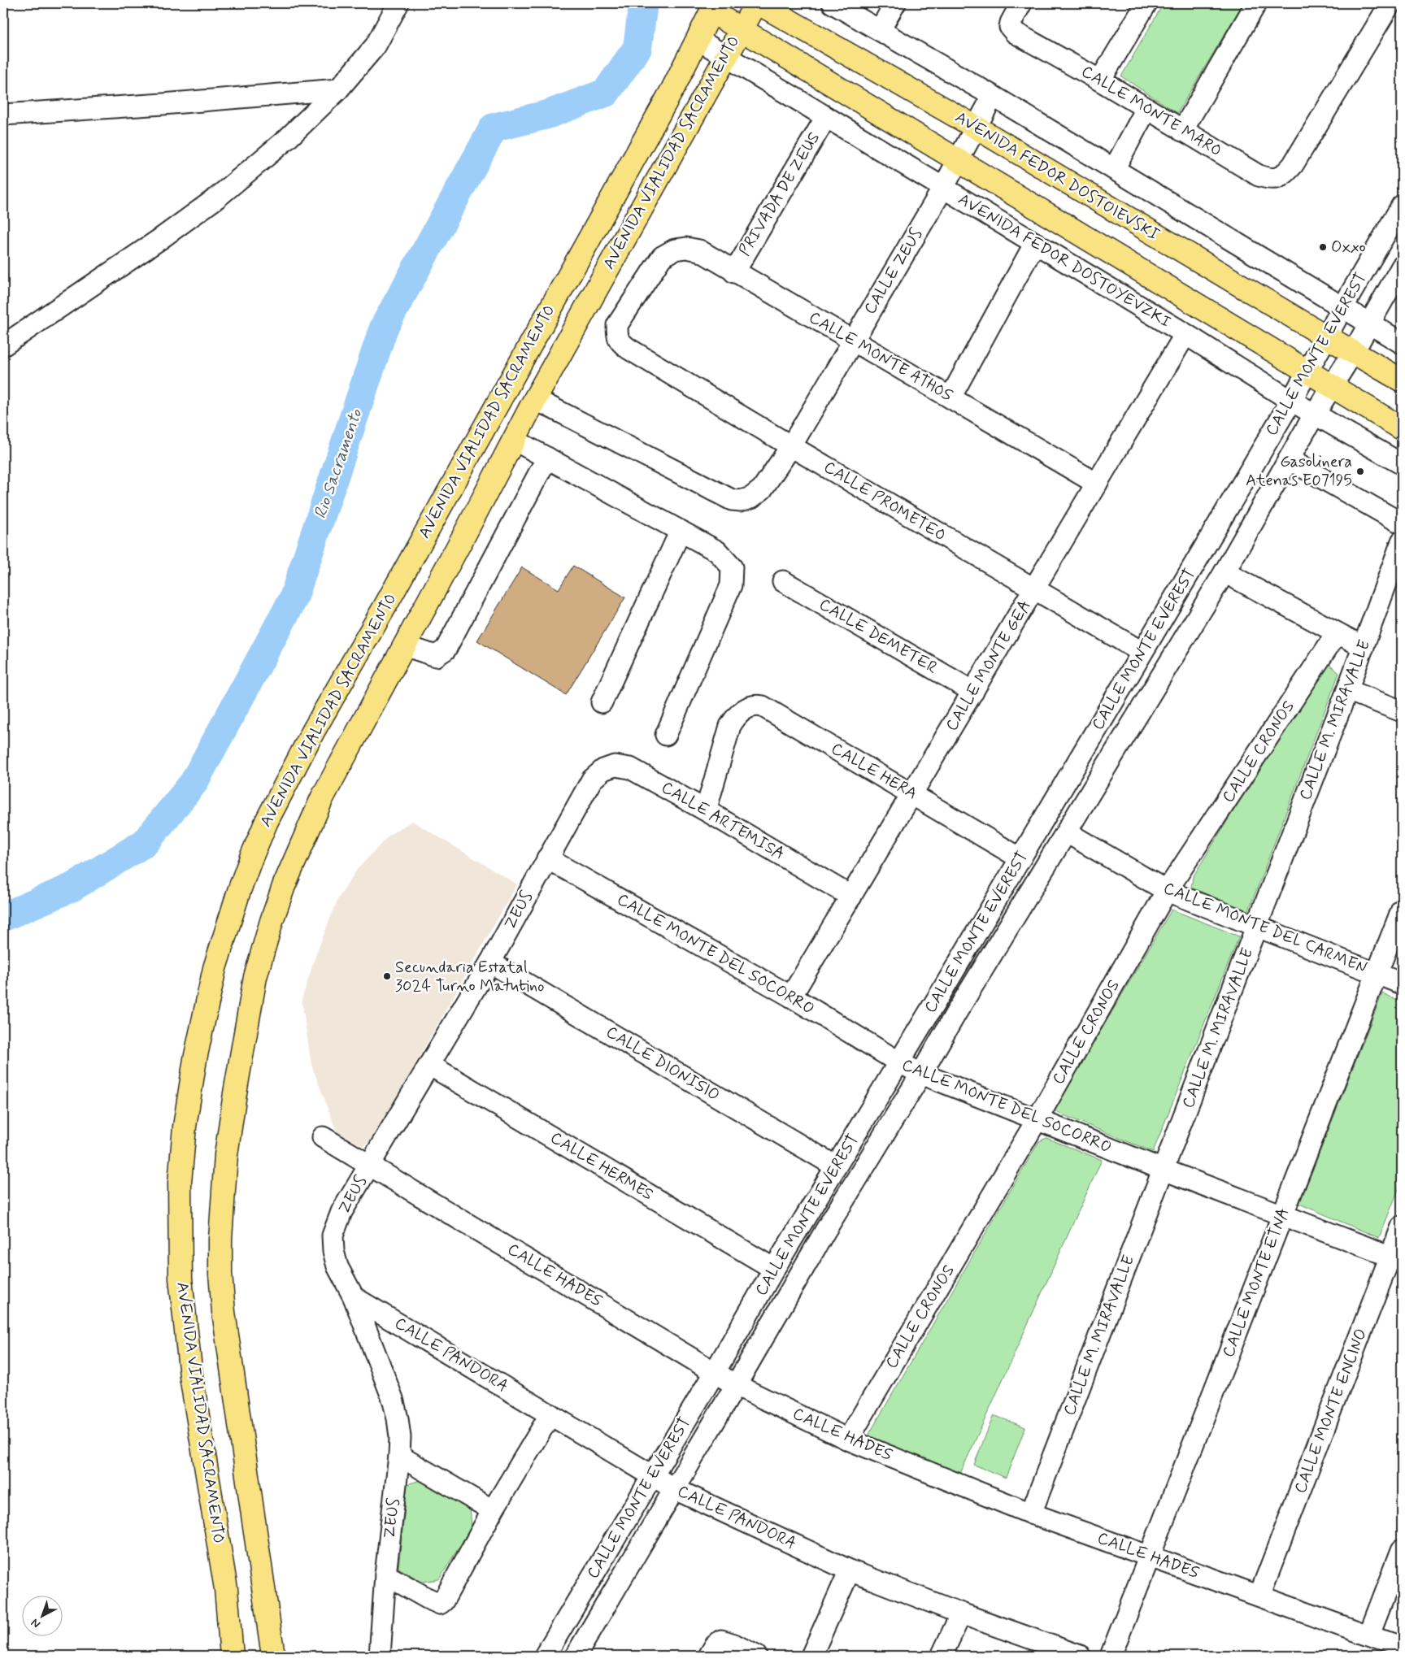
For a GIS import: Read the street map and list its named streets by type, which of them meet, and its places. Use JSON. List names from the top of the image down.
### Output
{
  "streets": {
    "main road": ["AVENIDA VIALIDAD SACRAMENTO", "AVENIDA FEDOR DOSTOIEVSKI", "AVENIDA FEDOR DOSTOYEVZKI"],
    "street": [
      "CALLE MONTE MARO",
      "PRIVADA DE ZEUS",
      "CALLE ZEUS",
      "CALLE MONTE EVEREST",
      "CALLE MONTE ATHOS",
      "CALLE PROMETEO",
      "CALLE DEMETER",
      "CALLE MONTE GEA",
      "CALLE M. MIRAVALLE",
      "CALLE CRONOS",
      "CALLE HERA",
      "CALLE ARTEMISA",
      "ZEUS",
      "CALLE MONTE DEL CARMEN",
      "CALLE MONTE DEL SOCORRO",
      "CALLE DIONISIO",
      "CALLE HERMES",
      "CALLE HADES",
      "CALLE MONTE ETNA",
      "CALLE PANDORA",
      "CALLE MONTE ENCINO"
    ]
  },
  "crossings": [
    ["AVENIDA VIALIDAD SACRAMENTO", "AVENIDA FEDOR DOSTOIEVSKI"],
    ["AVENIDA VIALIDAD SACRAMENTO", "AVENIDA FEDOR DOSTOYEVZKI"],
    ["AVENIDA VIALIDAD SACRAMENTO", "CALLE ZEUS"],
    ["AVENIDA FEDOR DOSTOIEVSKI", "CALLE ZEUS"],
    ["AVENIDA FEDOR DOSTOIEVSKI", "CALLE MONTE EVEREST"],
    ["PRIVADA DE ZEUS", "AVENIDA FEDOR DOSTOYEVZKI"],
    ["PRIVADA DE ZEUS", "CALLE MONTE ATHOS"],
    ["AVENIDA FEDOR DOSTOYEVZKI", "CALLE ZEUS"],
    ["AVENIDA FEDOR DOSTOYEVZKI", "CALLE MONTE EVEREST"],
    ["AVENIDA FEDOR DOSTOYEVZKI", "CALLE MONTE GEA"],
    ["CALLE ZEUS", "CALLE MONTE ATHOS"],
    ["CALLE ZEUS", "CALLE PROMETEO"],
    ["CALLE MONTE EVEREST", "CALLE PROMETEO"],
    ["CALLE MONTE EVEREST", "CALLE HERA"],
    ["CALLE MONTE EVEREST", "CALLE MONTE DEL CARMEN"],
    ["CALLE MONTE EVEREST", "CALLE MONTE DEL SOCORRO"],
    ["CALLE MONTE EVEREST", "CALLE DIONISIO"],
    ["CALLE MONTE EVEREST", "CALLE HERMES"],
    ["CALLE MONTE EVEREST", "CALLE HADES"],
    ["CALLE MONTE EVEREST", "CALLE PANDORA"],
    ["CALLE MONTE ATHOS", "CALLE PROMETEO"],
    ["CALLE MONTE ATHOS", "CALLE MONTE GEA"],
    ["CALLE PROMETEO", "CALLE MONTE GEA"],
    ["CALLE DEMETER", "CALLE MONTE GEA"],
    ["CALLE MONTE GEA", "CALLE HERA"],
    ["CALLE MONTE GEA", "CALLE ARTEMISA"],
    ["CALLE MONTE GEA", "CALLE MONTE DEL SOCORRO"],
    ["CALLE M. MIRAVALLE", "CALLE MONTE DEL CARMEN"],
    ["CALLE M. MIRAVALLE", "CALLE MONTE DEL SOCORRO"],
    ["CALLE M. MIRAVALLE", "CALLE HADES"],
    ["CALLE CRONOS", "CALLE MONTE DEL CARMEN"],
    ["CALLE CRONOS", "CALLE MONTE DEL SOCORRO"],
    ["CALLE CRONOS", "CALLE HADES"],
    ["CALLE HERA", "CALLE ARTEMISA"],
    ["CALLE ARTEMISA", "ZEUS"],
    ["ZEUS", "CALLE MONTE DEL SOCORRO"],
    ["ZEUS", "CALLE DIONISIO"],
    ["ZEUS", "CALLE HERMES"],
    ["ZEUS", "CALLE HADES"],
    ["ZEUS", "CALLE PANDORA"],
    ["CALLE MONTE DEL CARMEN", "CALLE MONTE ETNA"],
    ["CALLE MONTE DEL SOCORRO", "CALLE MONTE ETNA"],
    ["CALLE MONTE DEL SOCORRO", "CALLE MONTE ENCINO"],
    ["CALLE HADES", "CALLE MONTE ETNA"],
    ["CALLE HADES", "CALLE MONTE ENCINO"]
  ],
  "water": ["Rio Sacramento"],
  "places": ["Oxxo", "Gasolinera Atenas E07195", "Secundaria Estatal 3024 Turno Matutino"],
  "north": "bottom left"
}
